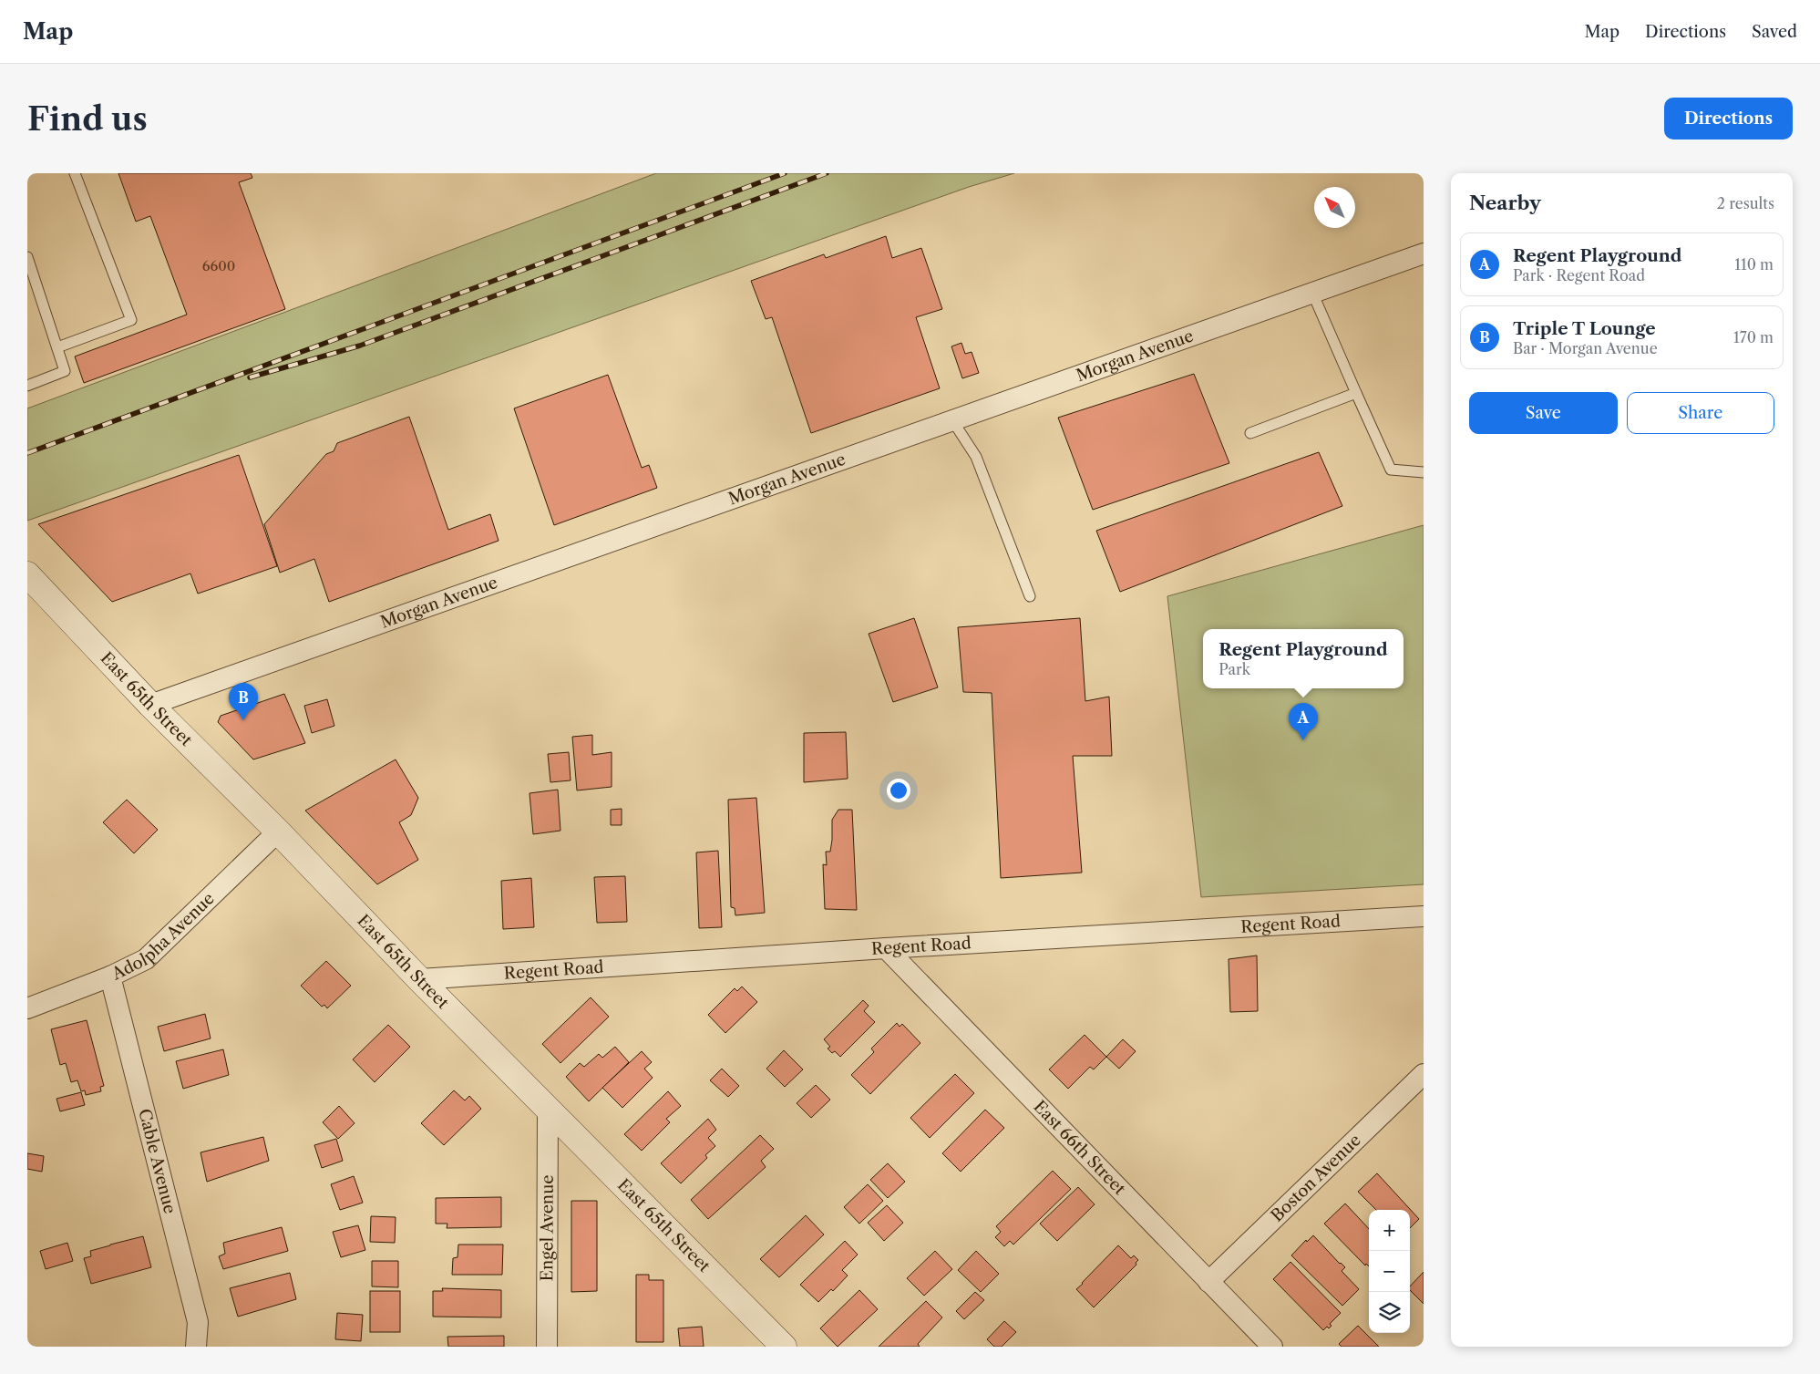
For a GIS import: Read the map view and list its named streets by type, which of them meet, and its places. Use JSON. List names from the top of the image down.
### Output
{
  "streets": {
    "street": [
      "Morgan Avenue",
      "East 65th Street",
      "Regent Road",
      "Adolpha Avenue",
      "East 66th Street",
      "Cable Avenue",
      "Boston Avenue",
      "Engel Avenue"
    ]
  },
  "crossings": [
    ["Morgan Avenue", "East 65th Street"],
    ["East 65th Street", "Regent Road"],
    ["East 65th Street", "Adolpha Avenue"],
    ["East 65th Street", "Engel Avenue"],
    ["Regent Road", "East 66th Street"],
    ["Adolpha Avenue", "Cable Avenue"],
    ["East 66th Street", "Boston Avenue"]
  ],
  "house_numbers": ["6600"],
  "north": "top left",
  "page": {
    "header": "Map",
    "nav": ["Map", "Directions", "Saved"],
    "buttons": [
      "Directions",
      ["Save", "Share"]
    ],
    "title": "Find us",
    "heading": ["Nearby", "2 results"],
    "list": [
      {
        "mark": "A",
        "name": "Regent Playground",
        "note": "Park · Regent Road",
        "value": "110 m"
      },
      {
        "mark": "B",
        "name": "Triple T Lounge",
        "note": "Bar · Morgan Avenue",
        "value": "170 m"
      }
    ],
    "popup": ["Regent Playground", "Park"],
    "pins": ["B", "A"],
    "map_buttons": ["+", "−"]
  }
}
